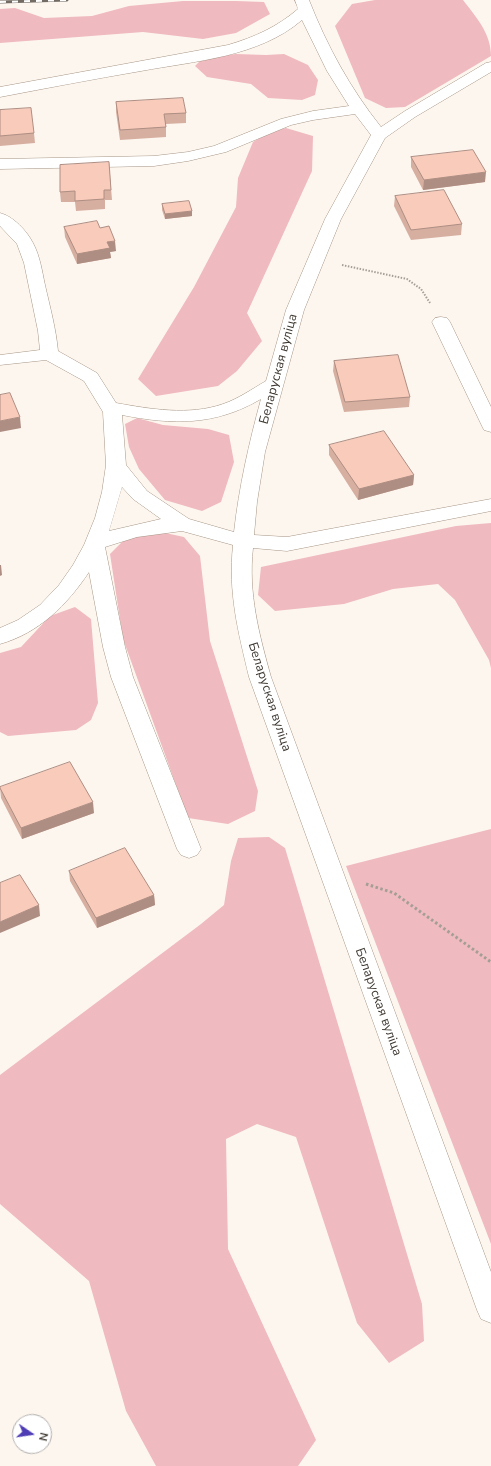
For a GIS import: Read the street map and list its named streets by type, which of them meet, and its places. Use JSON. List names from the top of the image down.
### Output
{
  "streets": {
    "street": ["Беларуская вуліца"]
  },
  "north": "right"
}
